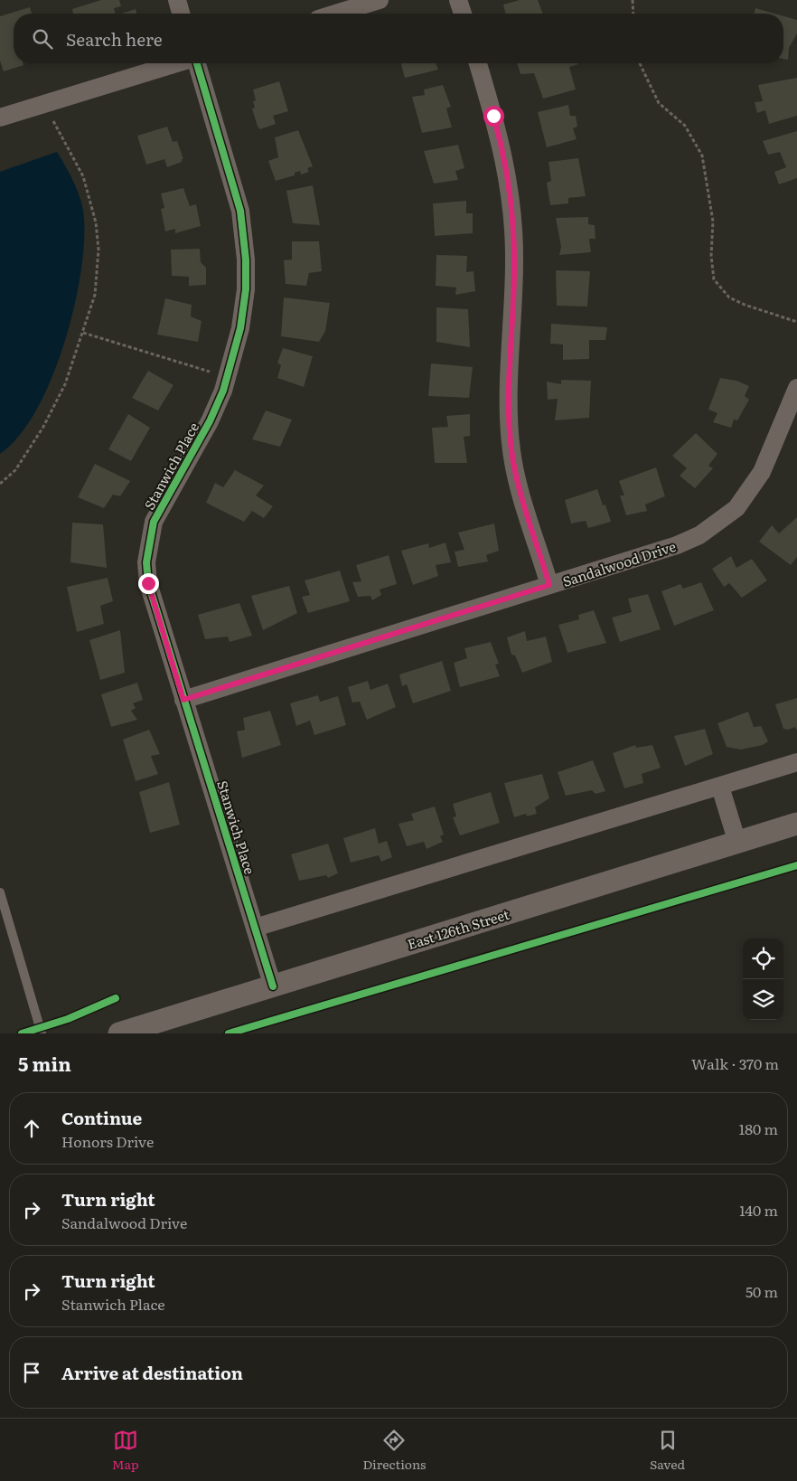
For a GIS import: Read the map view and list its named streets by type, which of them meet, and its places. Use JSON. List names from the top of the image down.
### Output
{
  "streets": {
    "street": ["Stanwich Place", "Sandalwood Drive", "East 126th Street"]
  },
  "crossings": [
    ["Stanwich Place", "Sandalwood Drive"],
    ["Stanwich Place", "East 126th Street"]
  ],
  "page": {
    "search": "Search here",
    "heading": ["5 min", "Walk · 370 m"],
    "list": [
      ["Continue", "Honors Drive", "180 m"],
      ["Turn right", "Sandalwood Drive", "140 m"],
      ["Turn right", "Stanwich Place", "50 m"],
      "Arrive at destination"
    ],
    "nav": ["Map", "Directions", "Saved"]
  }
}
